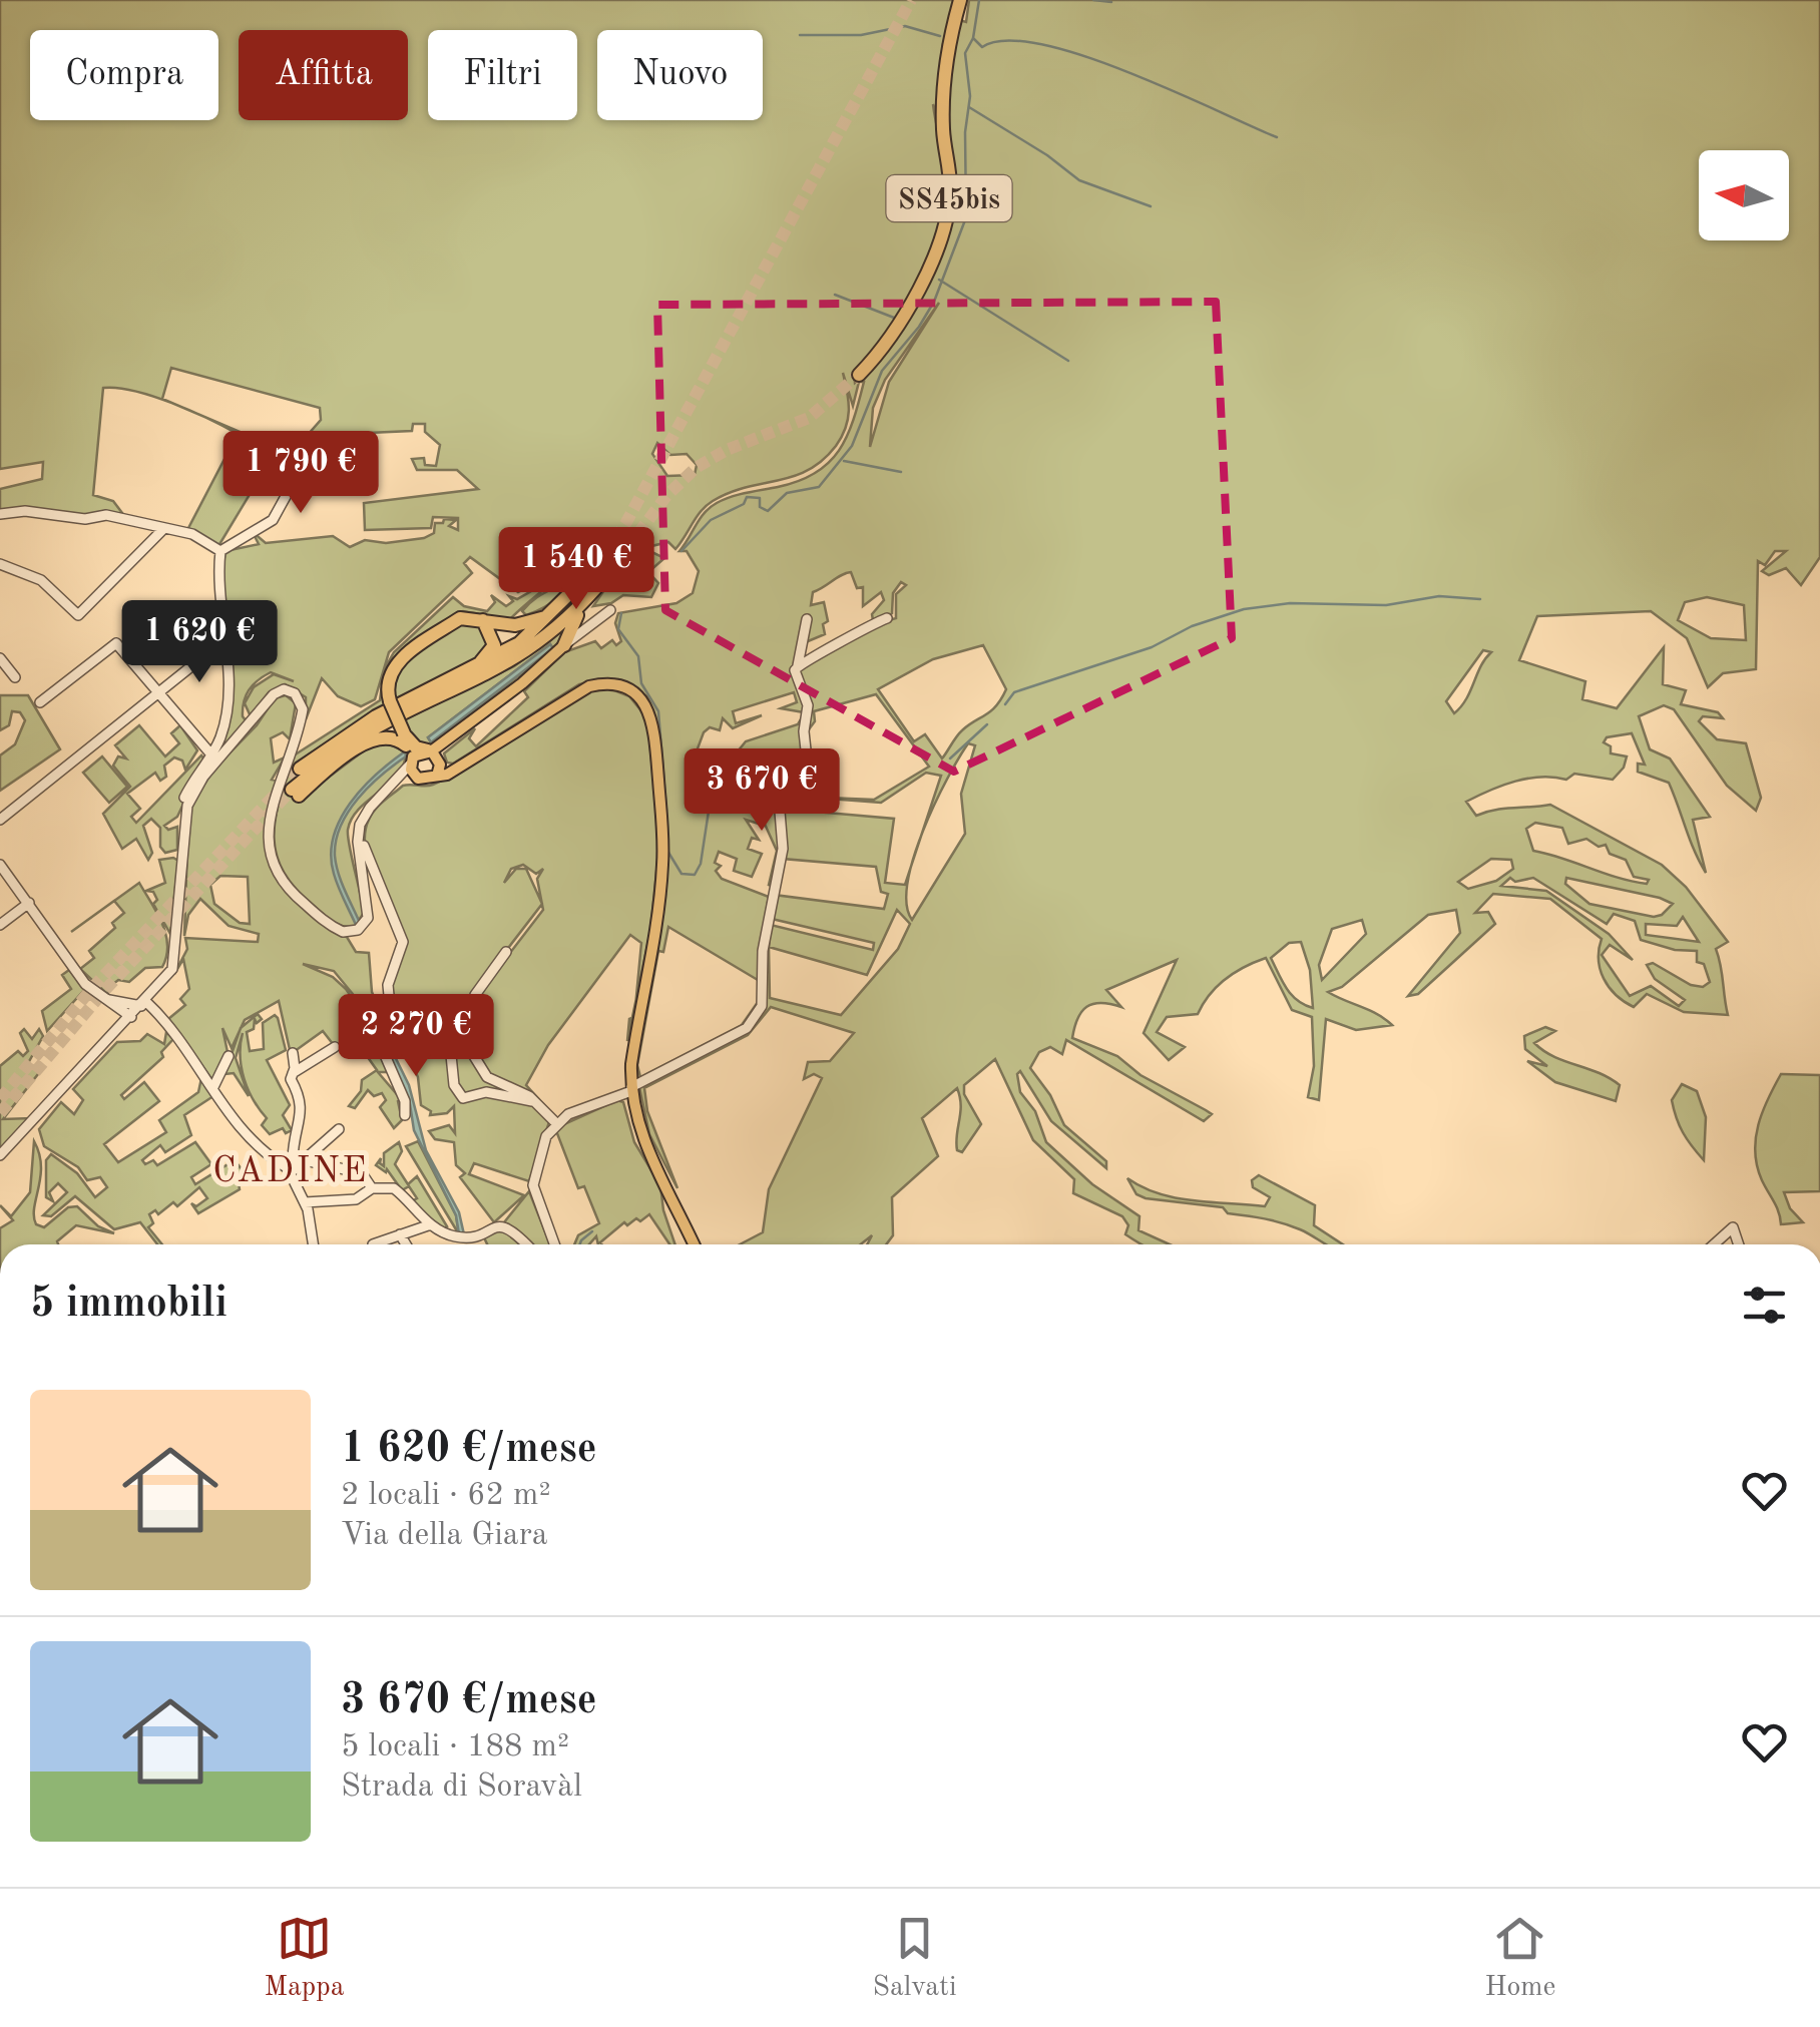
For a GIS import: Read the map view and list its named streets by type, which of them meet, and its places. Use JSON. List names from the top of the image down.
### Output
{
  "streets": {
    "highway": ["SS45bis"]
  },
  "districts": ["CADINE"],
  "north": "left",
  "page": {
    "chip": [
      "Compra",
      "Affitta",
      "Filtri",
      "Nuovo"
    ],
    "price": [
      "1 790 €",
      "1 540 €",
      "1 620 €",
      "3 670 €",
      "2 270 €"
    ],
    "heading": "5 immobili",
    "list": [
      {
        "name": "1 620 €/mese",
        "note": "2 locali · 62 m² · Via della Giara"
      },
      {
        "name": "3 670 €/mese",
        "note": "5 locali · 188 m² · Strada di Soravàl"
      }
    ],
    "tabs": ["Mappa", "Salvati", "Home"]
  }
}
